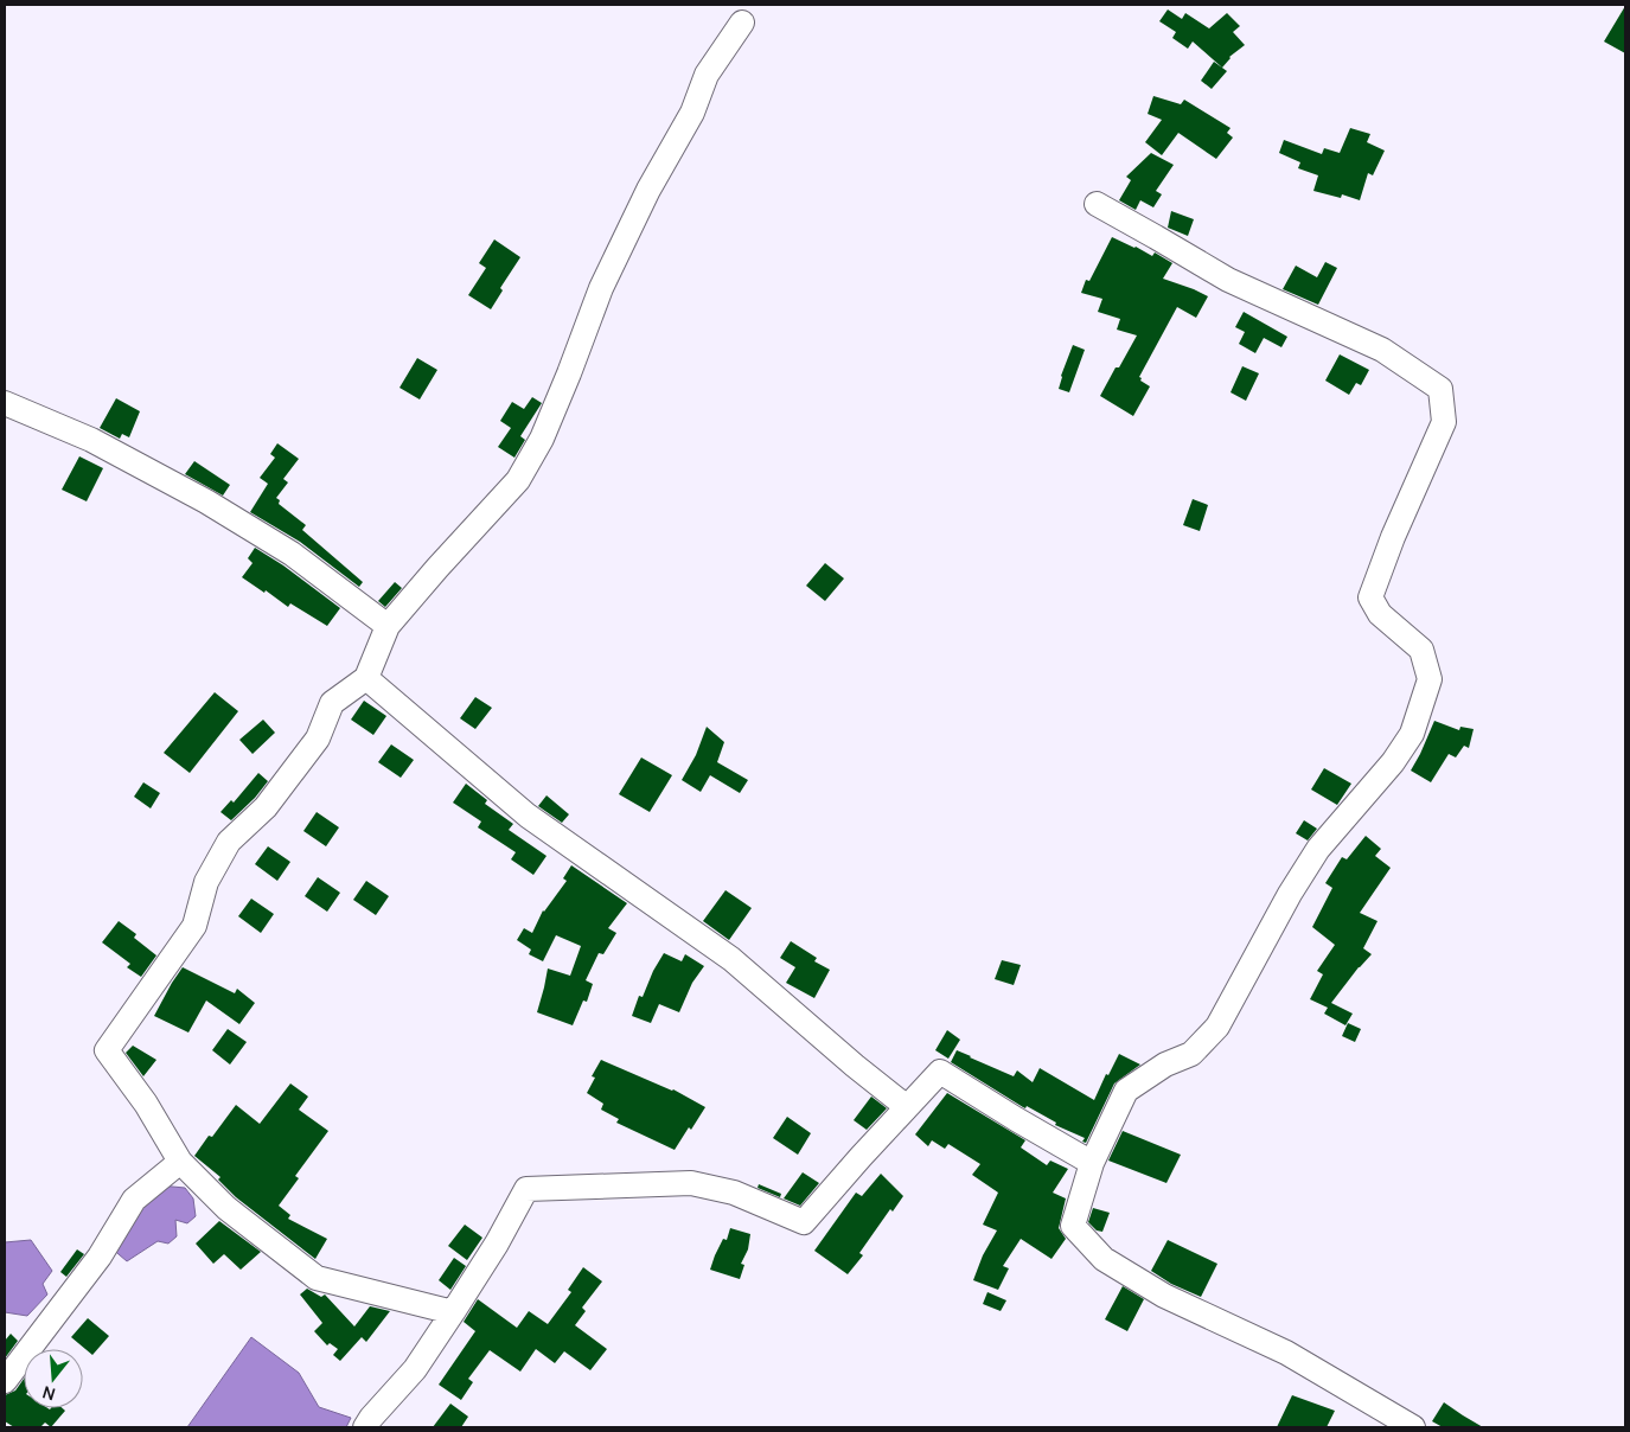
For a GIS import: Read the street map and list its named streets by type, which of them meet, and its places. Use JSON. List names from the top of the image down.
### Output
{
  "north": "bottom"
}
